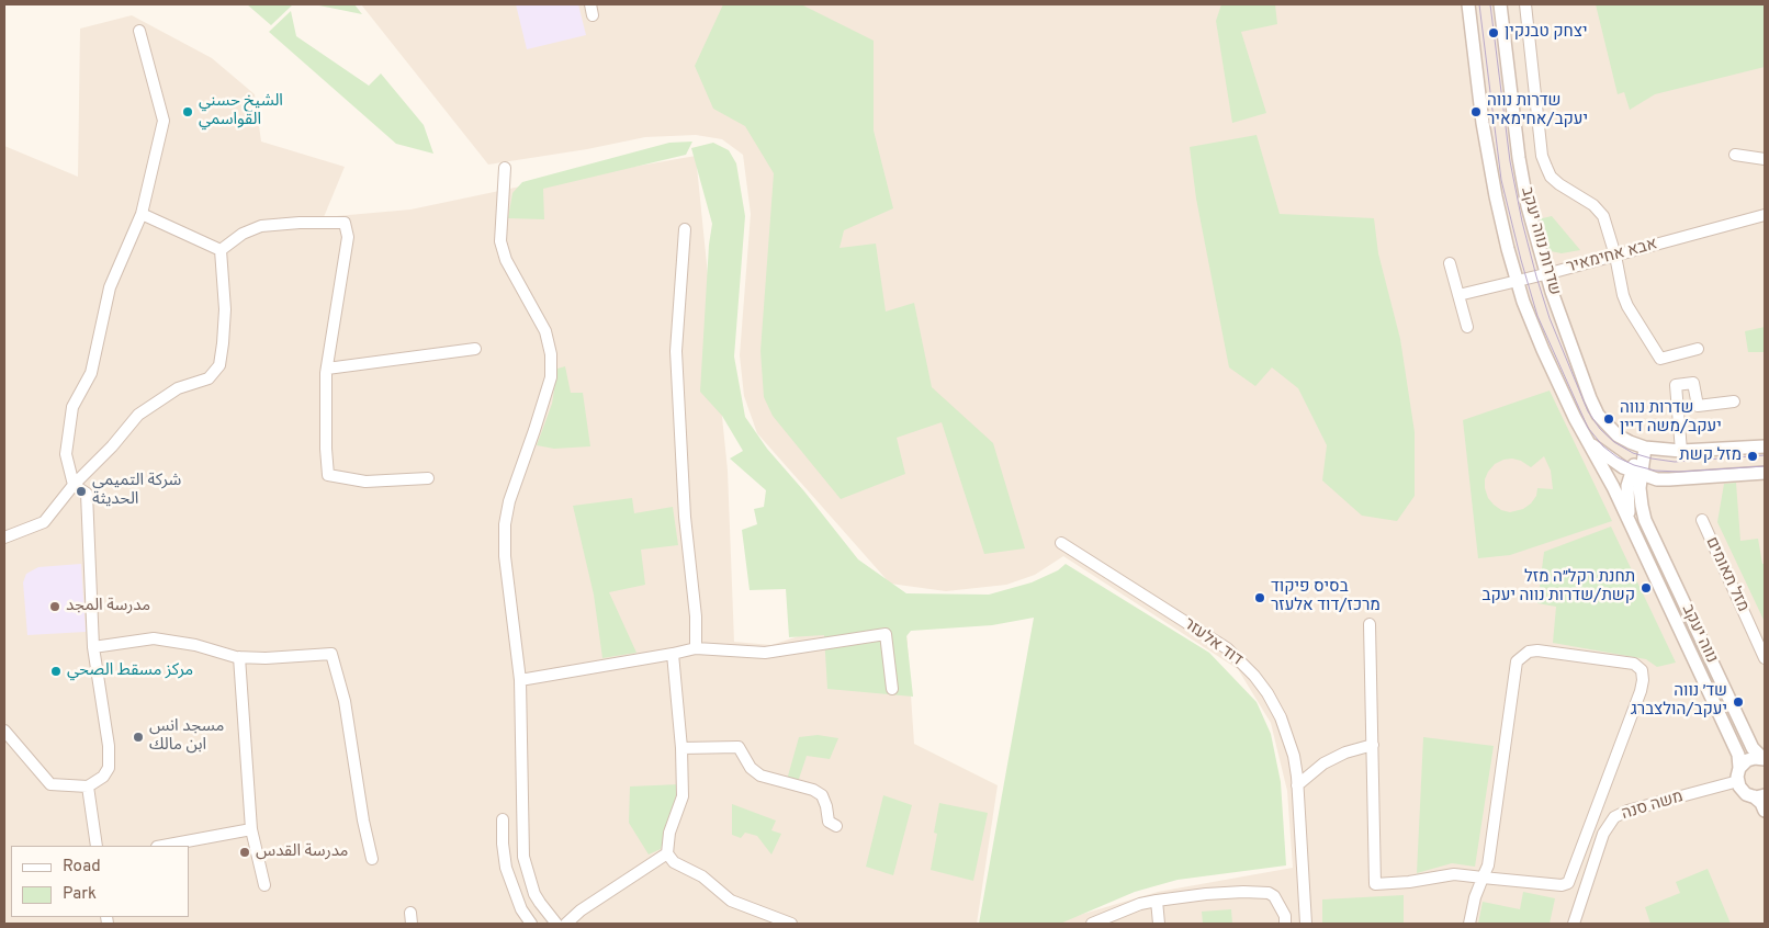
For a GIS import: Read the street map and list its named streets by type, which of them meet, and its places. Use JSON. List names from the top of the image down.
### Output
{
  "streets": {
    "street": [
      "שדרות נווה יעקב",
      "אבא אחימאיר",
      "מזל תאומים",
      "נווה יעקב",
      "דוד אלעזר",
      "משה סנה"
    ]
  },
  "crossings": [
    ["שדרות נווה יעקב", "אבא אחימאיר"],
    ["שדרות נווה יעקב", "נווה יעקב"]
  ],
  "places": [
    "יצחק טבנקין",
    "الشيخ حسني القواسمي",
    "שדרות נווה יעקב/אחימאיר",
    "שדרות נווה יעקב/משה דיין",
    "מזל קשת",
    "شركة التميمي الحديثة",
    "תחנת רקל״ה מזל קשת/שדרות נווה יעקב",
    "בסיס פיקוד מרכז/דוד אלעזר",
    "مدرسة المجد",
    "مركز مسقط الصحي",
    "שד׳ נווה יעקב/הולצברג",
    "مسجد انس ابن مالك",
    "مدرسة القدس"
  ],
  "legend": ["Road", "Park"]
}
